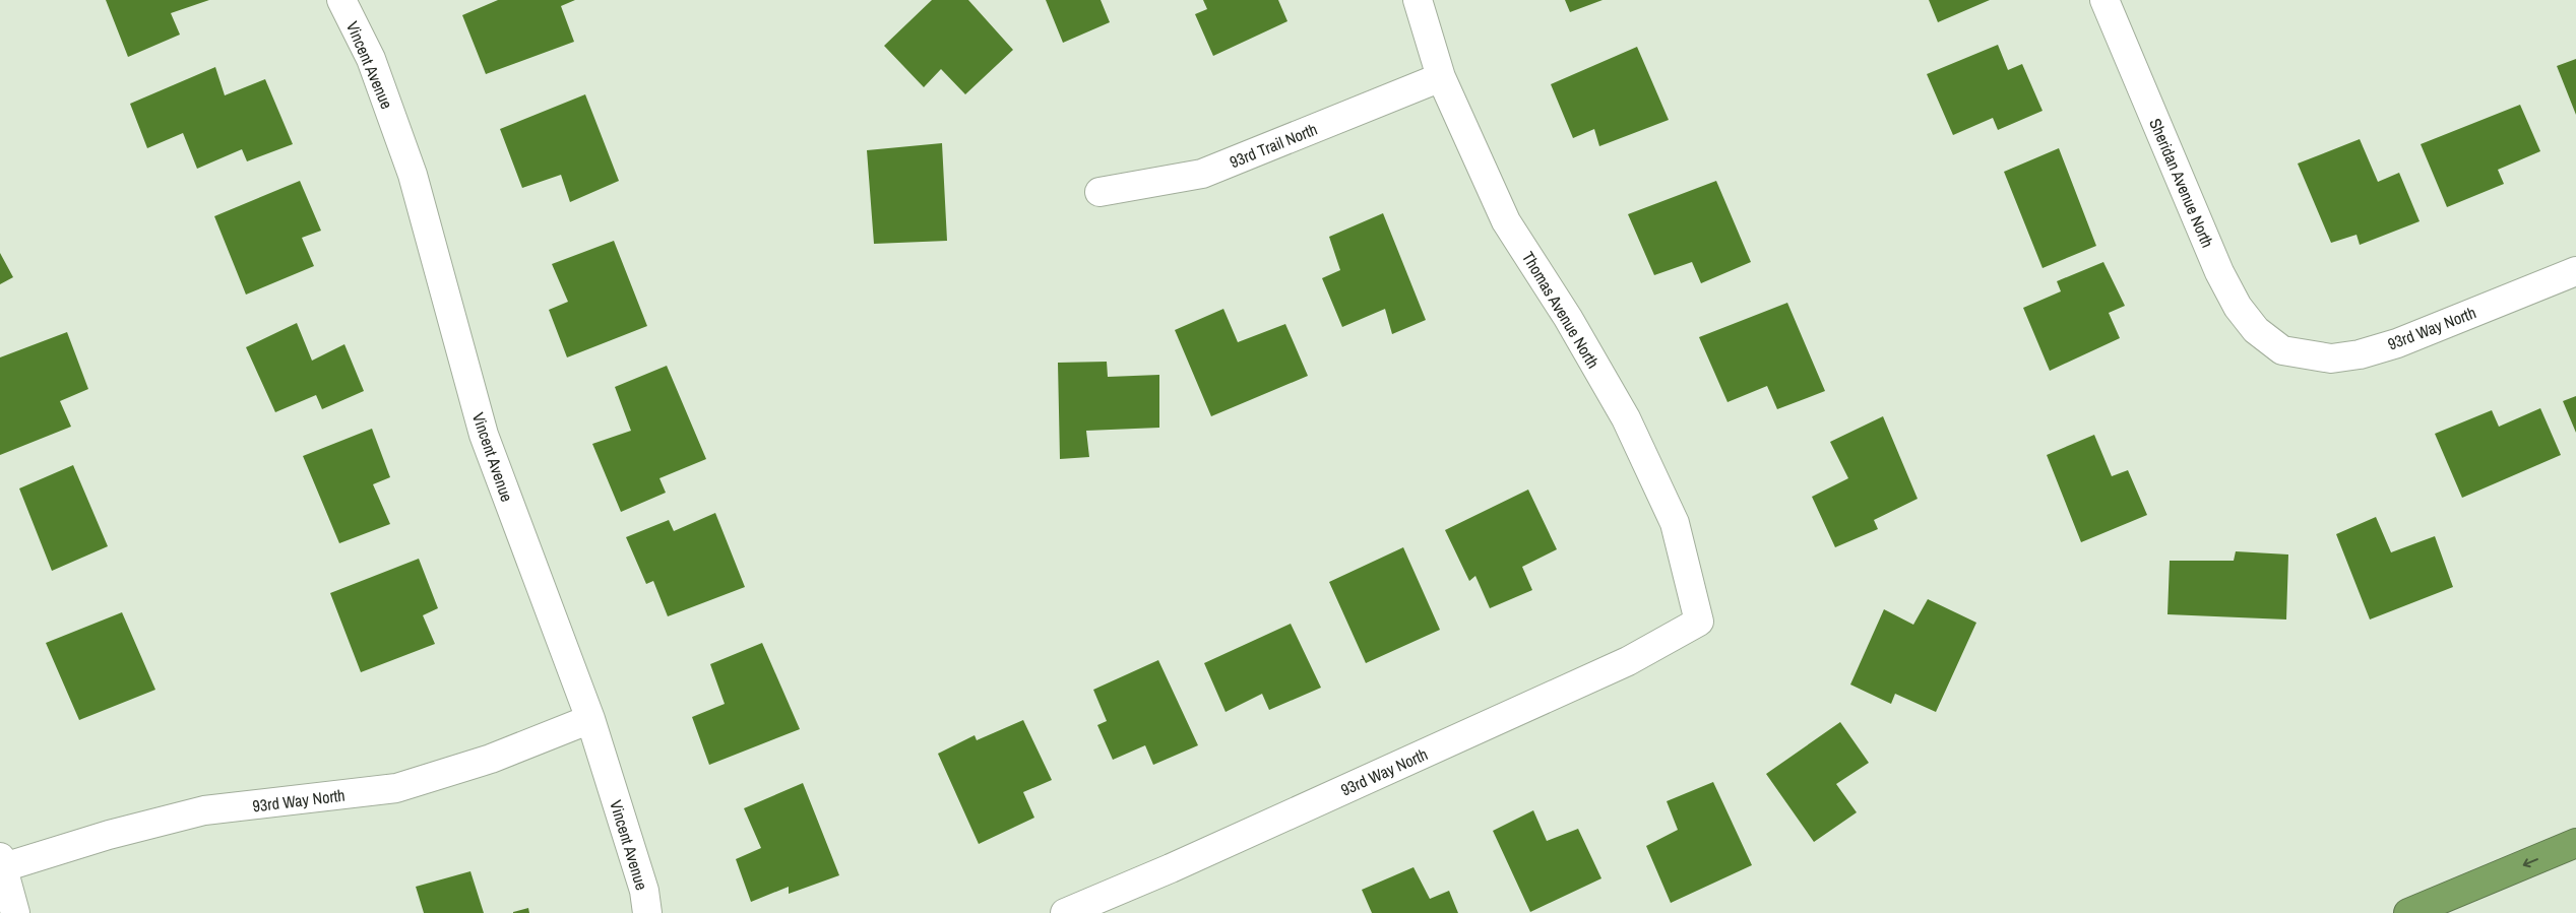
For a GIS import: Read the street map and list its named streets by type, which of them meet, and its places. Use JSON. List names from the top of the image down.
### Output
{
  "streets": {
    "street": [
      "Vincent Avenue",
      "93rd Trail North",
      "Sheridan Avenue North",
      "Thomas Avenue North",
      "93rd Way North"
    ]
  },
  "crossings": [
    ["Vincent Avenue", "93rd Way North"],
    ["93rd Trail North", "Thomas Avenue North"],
    ["Sheridan Avenue North", "93rd Way North"],
    ["Thomas Avenue North", "93rd Way North"]
  ]
}
